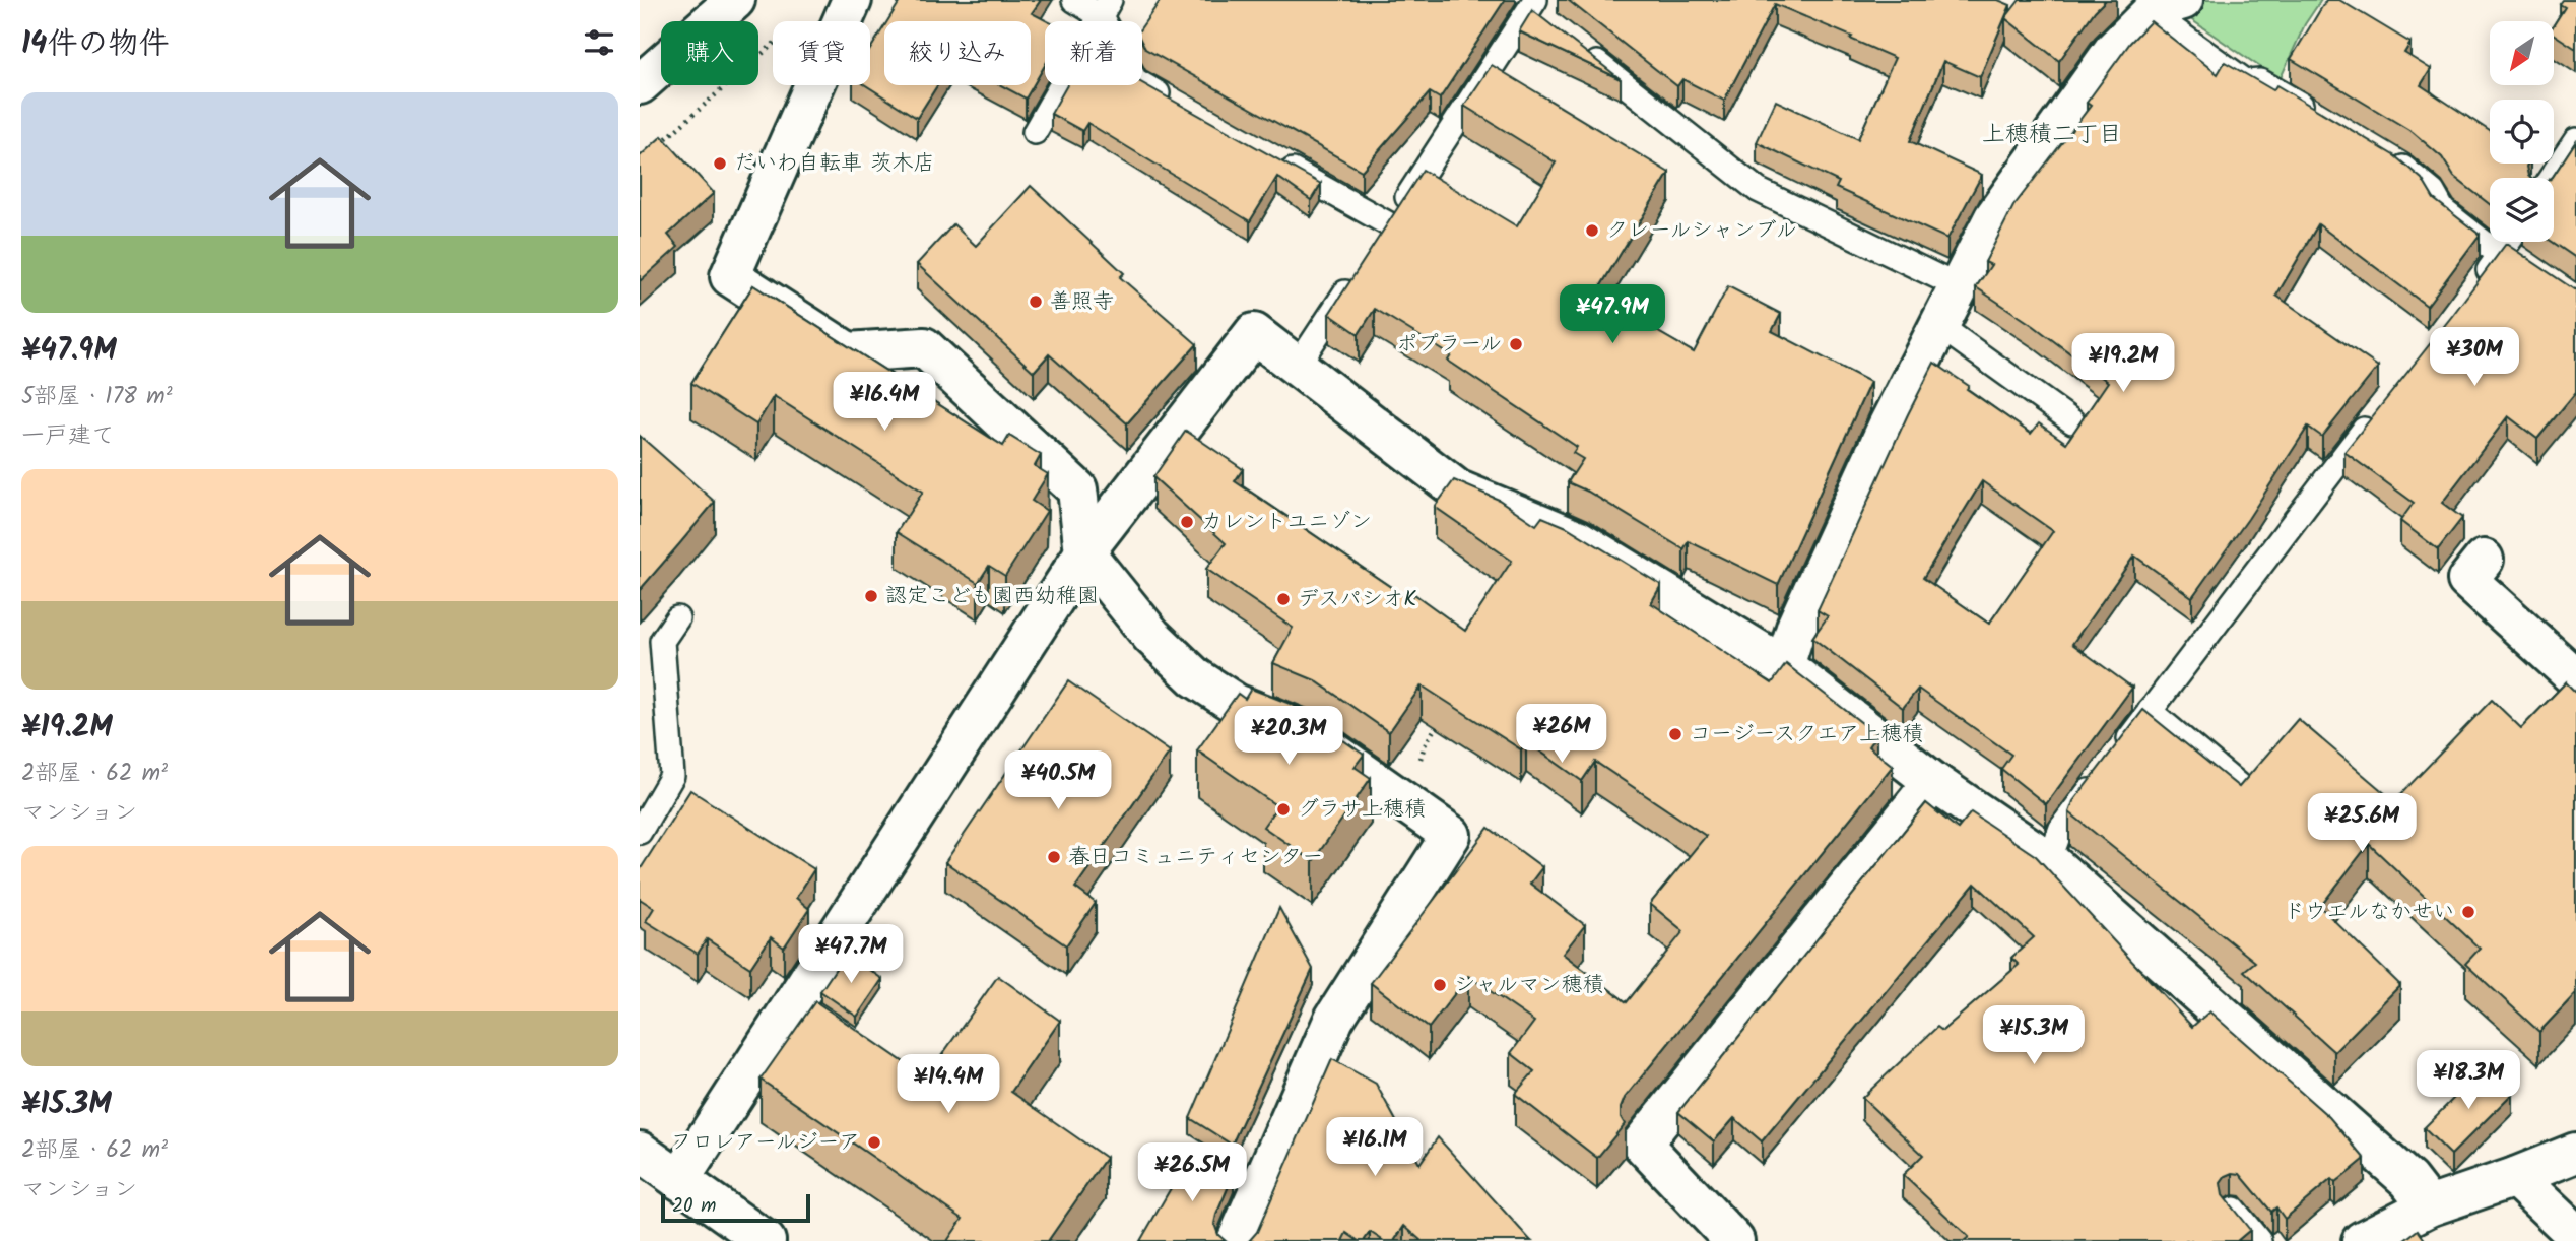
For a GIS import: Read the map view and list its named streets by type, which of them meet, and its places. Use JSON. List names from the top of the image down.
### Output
{
  "districts": ["上穂積二丁目"],
  "places": [
    "だいわ自転車 茨木店",
    "クレールシャンブル",
    "善照寺",
    "ポプラール",
    "カレントユニゾン",
    "認定こども園西幼稚園",
    "デスパシオK",
    "コージースクエア上穂積",
    "グラサ上穂積",
    "春日コミュニティセンター",
    "ドウエルなかせい",
    "シャルマン穂積",
    "フロレアールジーア"
  ],
  "scale_bar": "20 m",
  "north": "bottom left",
  "page": {
    "heading": "14件の物件",
    "chip": [
      "購入",
      "賃貸",
      "絞り込み",
      "新着"
    ],
    "list": [
      {
        "name": "¥47.9M",
        "note": "5部屋 · 178 m² · 一戸建て"
      },
      {
        "name": "¥19.2M",
        "note": "2部屋 · 62 m² · マンション"
      },
      {
        "name": "¥15.3M",
        "note": "2部屋 · 62 m² · マンション"
      }
    ],
    "price": [
      "¥47.9M",
      "¥30M",
      "¥19.2M",
      "¥16.4M",
      "¥26M",
      "¥20.3M",
      "¥40.5M",
      "¥25.6M",
      "¥47.7M",
      "¥15.3M",
      "¥18.3M",
      "¥14.4M",
      "¥16.1M",
      "¥26.5M"
    ],
    "scale": "20 m"
  }
}
